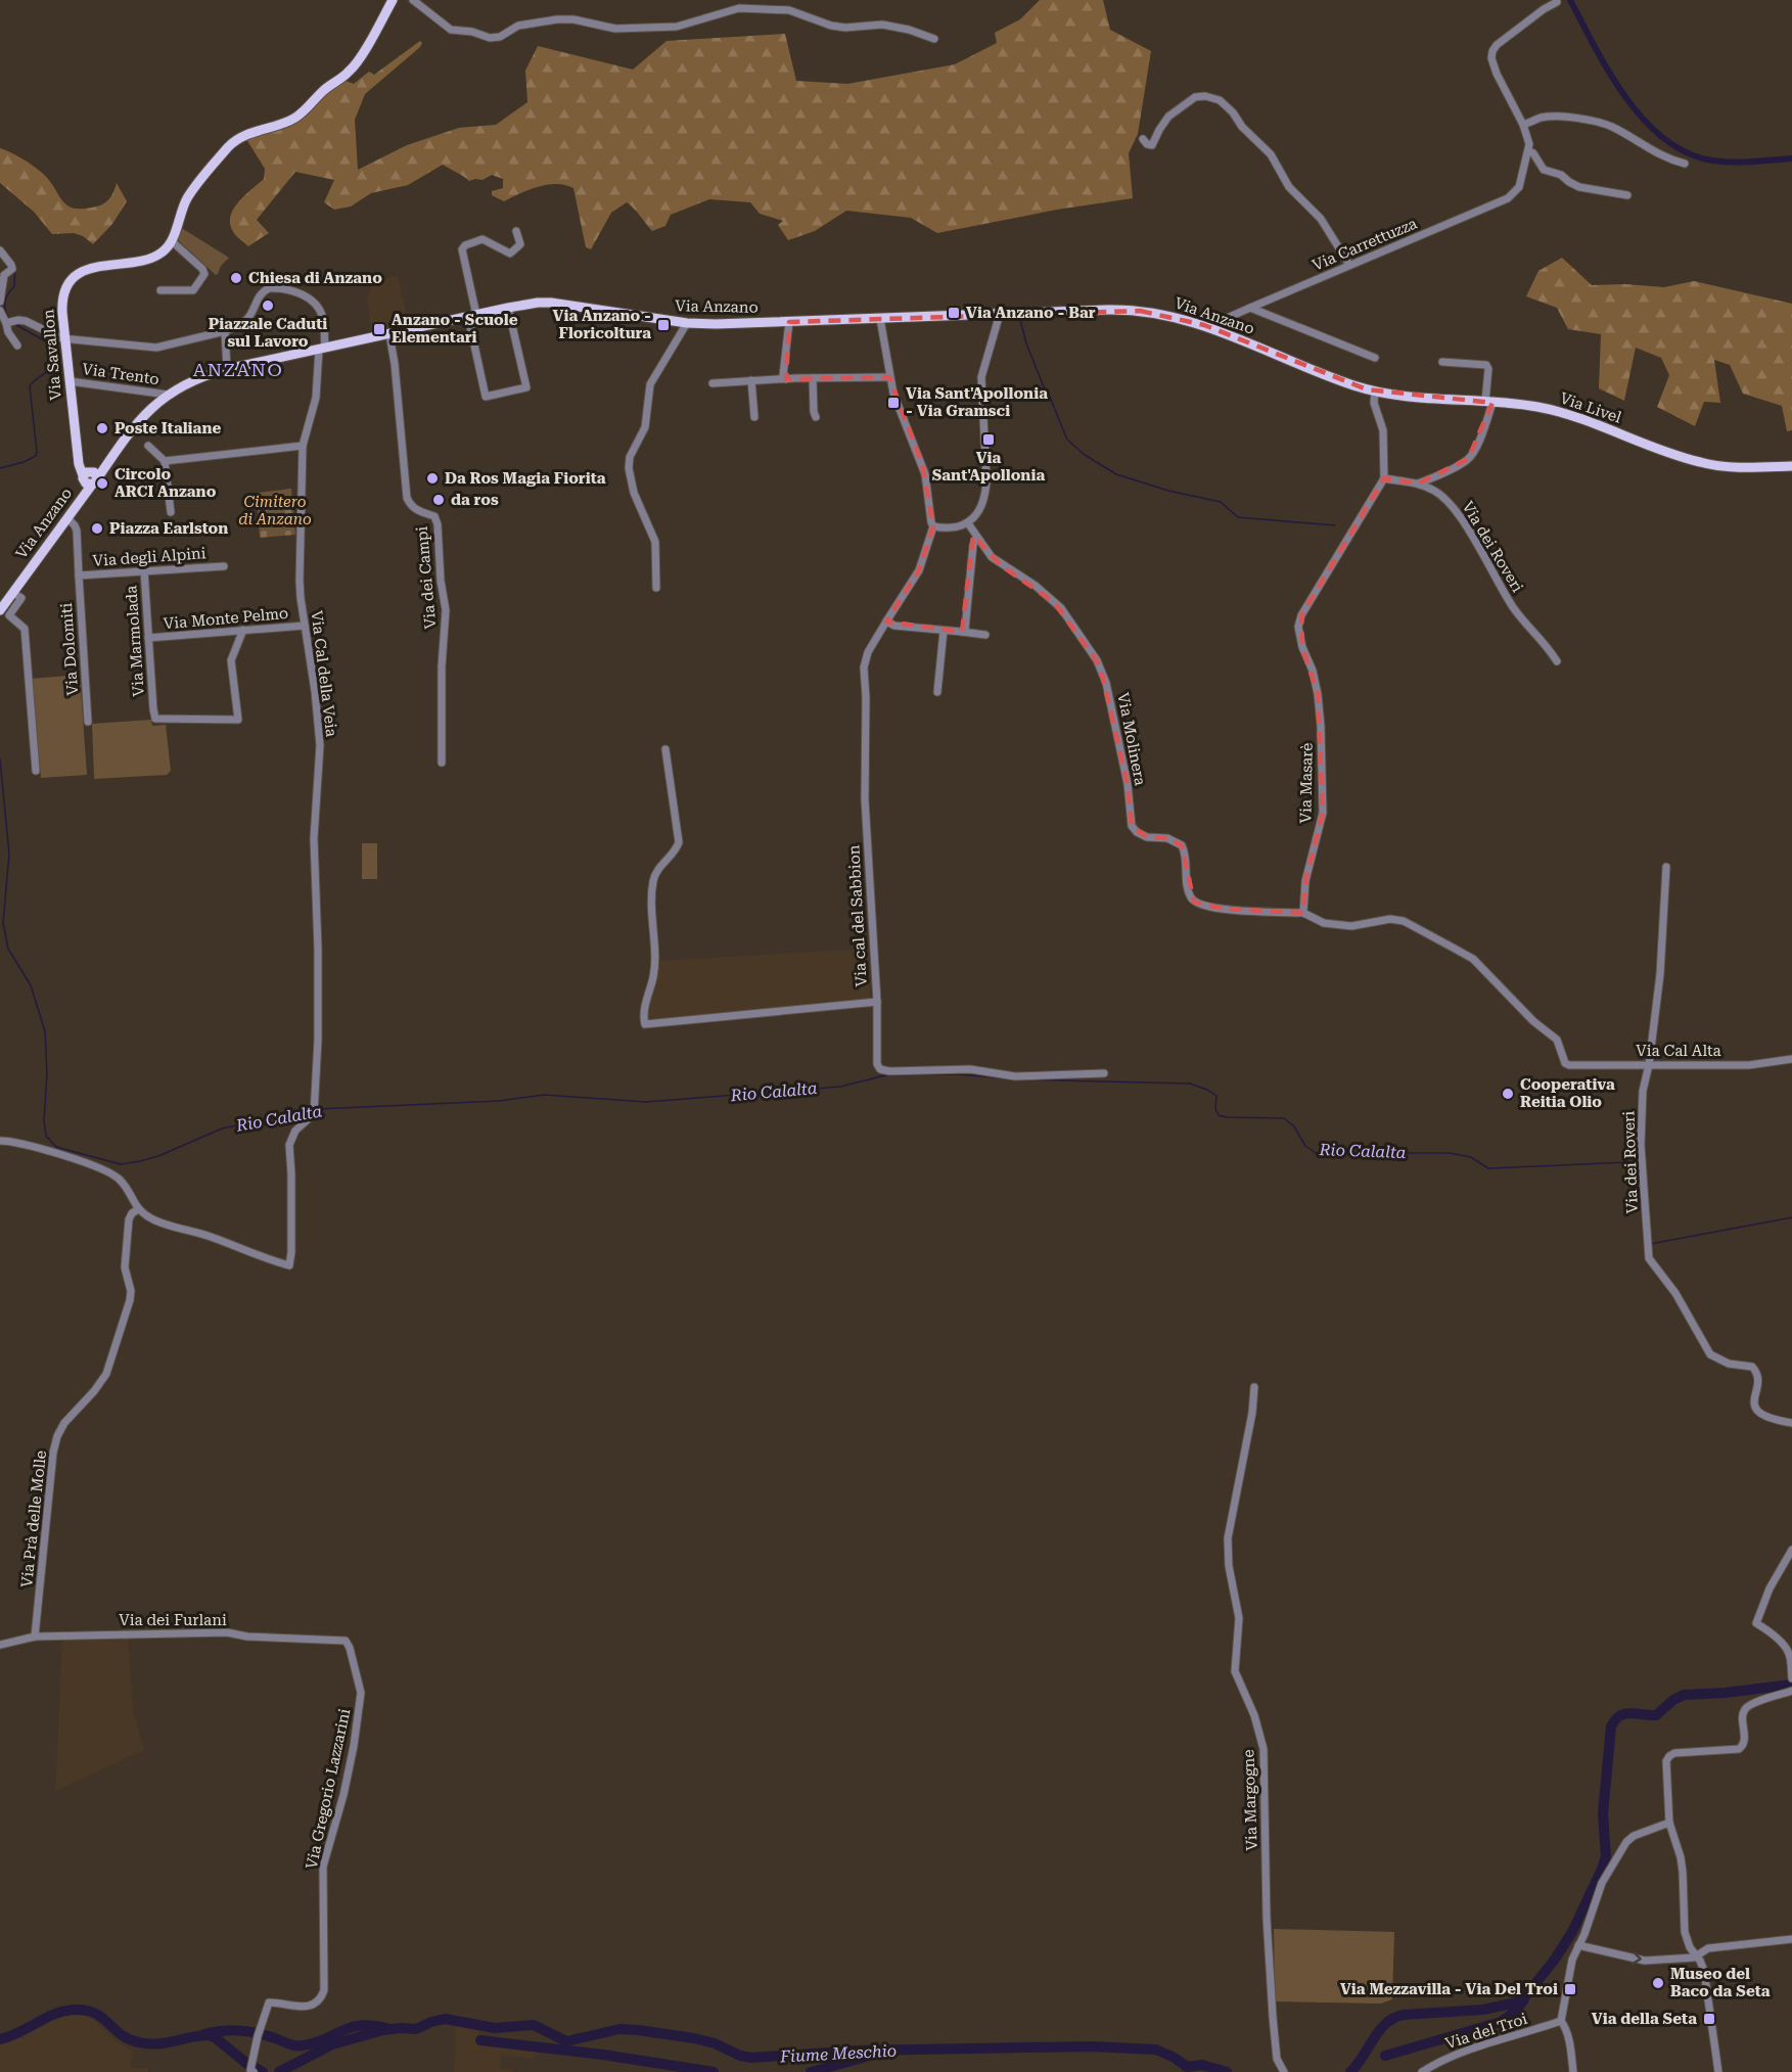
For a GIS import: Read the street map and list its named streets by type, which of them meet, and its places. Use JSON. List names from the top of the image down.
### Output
{
  "streets": {
    "main road": ["Via Anzano", "Via Savallon", "Via Livel"],
    "street": [
      "Via Carrettuzza",
      "Via Trento",
      "Via dei Roveri",
      "Via degli Alpini",
      "Via dei Campi",
      "Via Monte Pelmo",
      "Via Marmolada",
      "Via Dolomiti",
      "Via Cal della Veia",
      "Via Molinera",
      "Via Masarè",
      "Via cal del Sabbion",
      "Via Cal Alta",
      "Via Prà delle Molle",
      "Via dei Furlani",
      "Via Gregorio Lazzarini",
      "Via Margogne",
      "Via del Troi"
    ]
  },
  "crossings": [
    ["Via Carrettuzza", "Via Anzano"],
    ["Via Anzano", "Via Savallon"],
    ["Via Anzano", "Via Trento"],
    ["Via Anzano", "Via Livel"],
    ["Via Anzano", "Via degli Alpini"],
    ["Via Anzano", "Via dei Campi"],
    ["Via Anzano", "Via Cal della Veia"],
    ["Via Savallon", "Via Trento"],
    ["Via Savallon", "Via Cal della Veia"],
    ["Via dei Roveri", "Via Masarè"],
    ["Via dei Roveri", "Via Cal Alta"],
    ["Via degli Alpini", "Via Marmolada"],
    ["Via degli Alpini", "Via Dolomiti"],
    ["Via Monte Pelmo", "Via Marmolada"],
    ["Via Monte Pelmo", "Via Cal della Veia"],
    ["Via Cal della Veia", "Via Prà delle Molle"],
    ["Via Molinera", "Via Masarè"],
    ["Via Molinera", "Via Cal Alta"],
    ["Via Masarè", "Via Cal Alta"],
    ["Via Prà delle Molle", "Via dei Furlani"],
    ["Via dei Furlani", "Via Gregorio Lazzarini"]
  ],
  "districts": ["ANZANO"],
  "water": ["Rio Calalta", "Fiume Meschio"],
  "parks": ["Cimitero di Anzano"],
  "places": {
    "other": [
      "Chiesa di Anzano",
      "Piazzale Caduti sul Lavoro",
      "Poste Italiane",
      "Da Ros Magia Fiorita",
      "Circolo ARCI Anzano",
      "da ros",
      "Piazza Earlston",
      "Cooperativa Reitia Olio",
      "Museo del Baco da Seta"
    ],
    "transit": [
      "Via Anzano - Bar",
      "Via Anzano - Floricoltura",
      "Anzano - Scuole Elementari",
      "Via Sant'Apollonia - Via Gramsci",
      "Via Sant'Apollonia",
      "Via Mezzavilla - Via Del Troi",
      "Via della Seta"
    ]
  }
}
